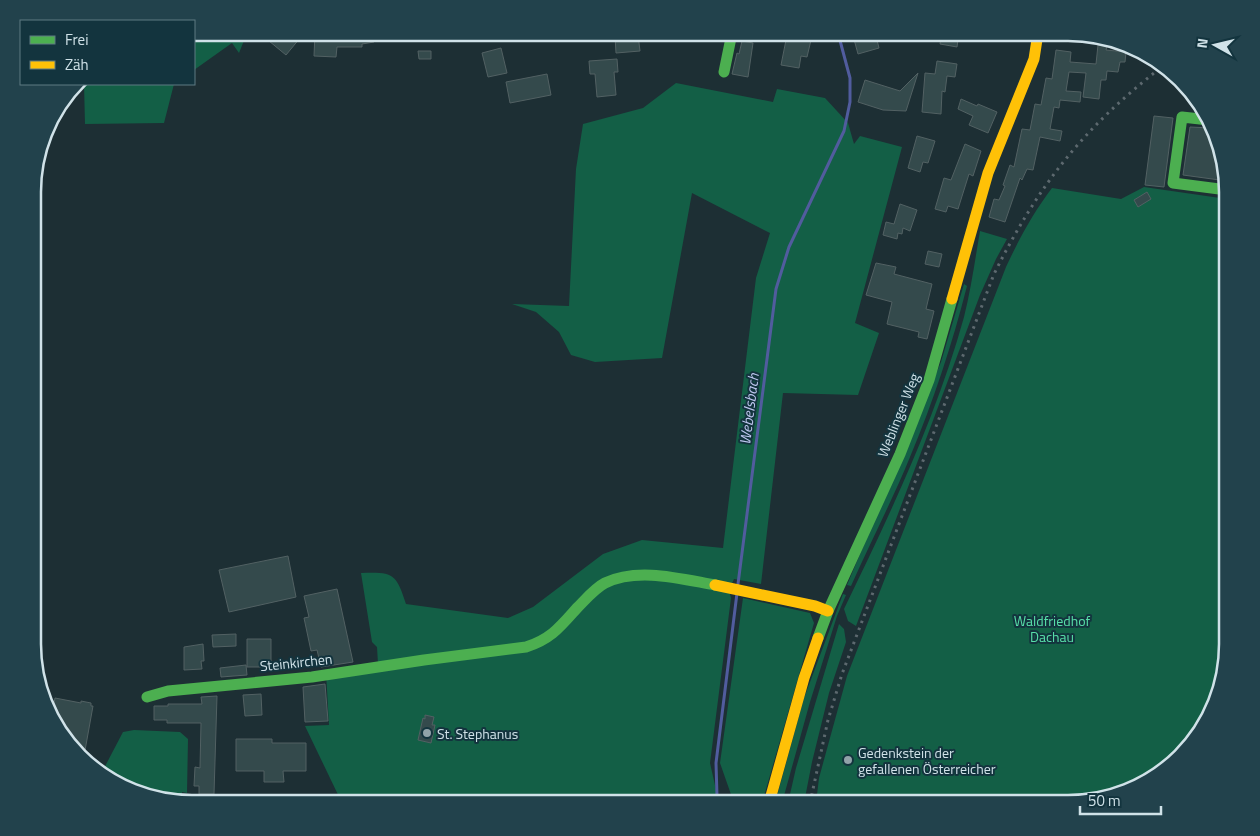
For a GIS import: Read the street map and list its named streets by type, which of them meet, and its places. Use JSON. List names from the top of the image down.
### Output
{
  "streets": {
    "street": ["Weblinger Weg", "Steinkirchen"]
  },
  "crossings": [
    ["Weblinger Weg", "Steinkirchen"]
  ],
  "water": ["Webelsbach"],
  "parks": ["Waldfriedhof Dachau"],
  "places": ["St. Stephanus", "Gedenkstein der gefallenen Österreicher"],
  "legend": ["Frei", "Zäh"],
  "scale_bar": "50 m",
  "north": "left"
}
